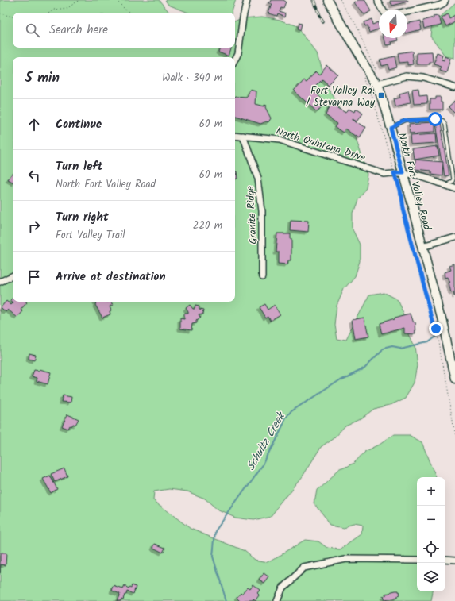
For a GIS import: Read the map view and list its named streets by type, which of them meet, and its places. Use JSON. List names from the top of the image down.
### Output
{
  "streets": {
    "main road": ["North Fort Valley Road"],
    "street": ["North Quintana Drive", "Granite Ridge"]
  },
  "crossings": [
    ["North Quintana Drive", "North Fort Valley Road"],
    ["North Quintana Drive", "Granite Ridge"]
  ],
  "water": ["Schultz Creek"],
  "places": {
    "transit": ["Fort Valley Rd. / Stevanna Way"]
  },
  "north": "bottom",
  "page": {
    "search": "Search here",
    "heading": ["5 min", "Walk · 340 m"],
    "list": [
      ["Continue", "60 m"],
      ["Turn left", "North Fort Valley Road", "60 m"],
      ["Turn right", "Fort Valley Trail", "220 m"],
      "Arrive at destination"
    ],
    "map_buttons": ["+", "−"]
  }
}
